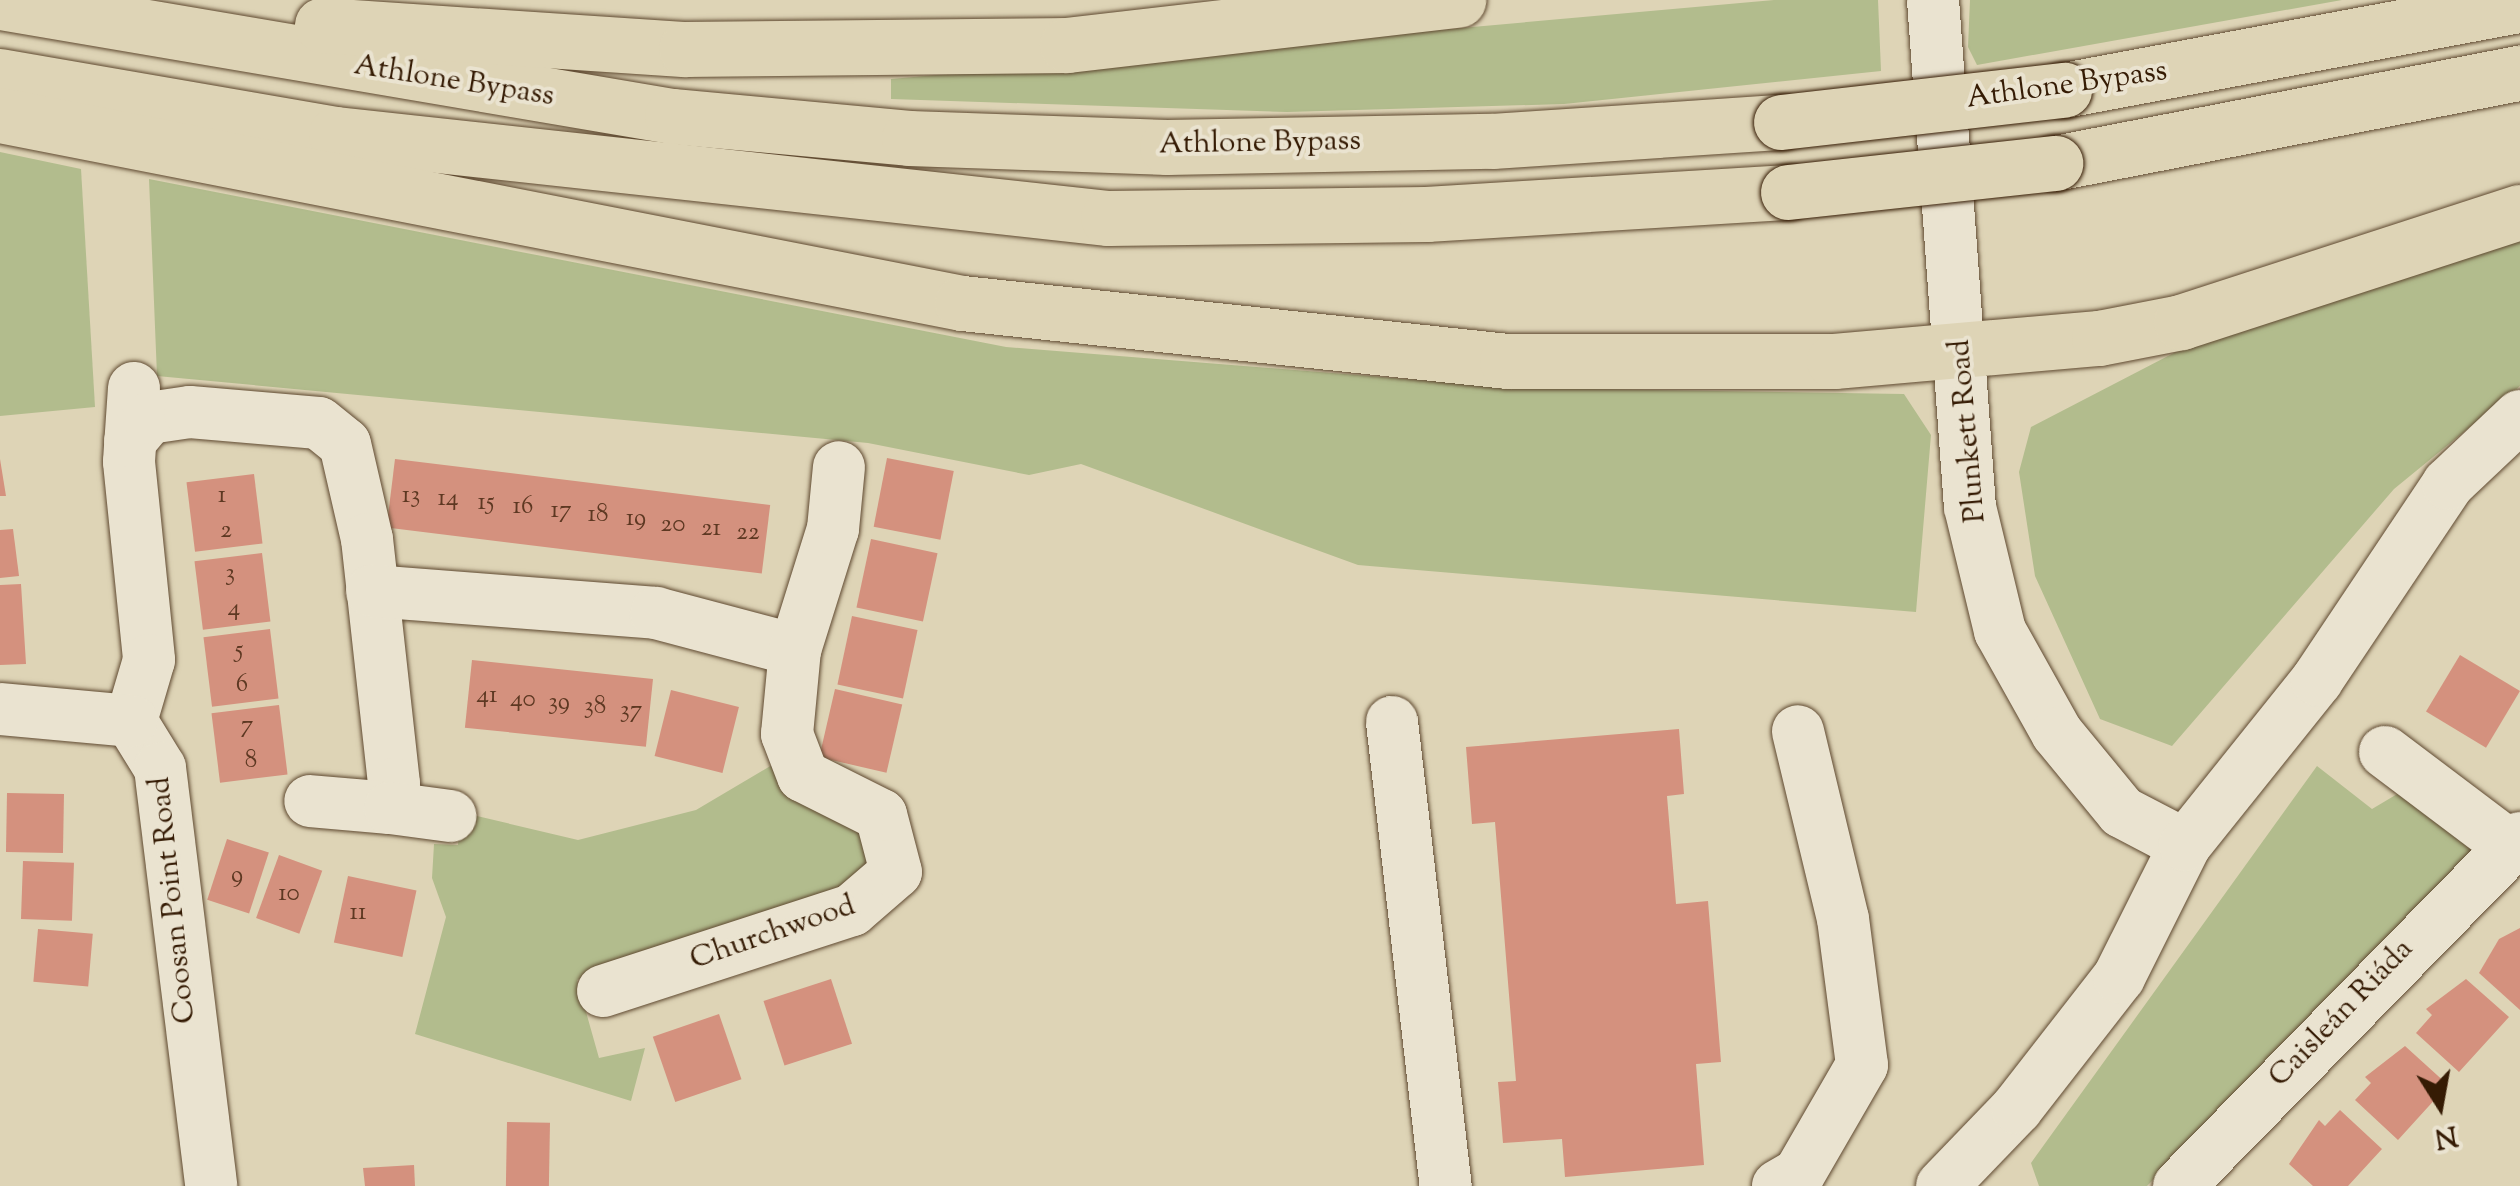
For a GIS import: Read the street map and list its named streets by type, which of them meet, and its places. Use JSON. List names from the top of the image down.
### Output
{
  "streets": {
    "highway": ["Athlone Bypass"],
    "street": [
      "Plunkett Road",
      "Coosan Point Road",
      "Churchwood",
      "Caisleán Riáda"
    ]
  },
  "house_numbers": [
    "1",
    "13",
    "14",
    "15",
    "16",
    "17",
    "18",
    "19",
    "20",
    "21",
    "2",
    "22",
    "3",
    "4",
    "5",
    "6",
    "41",
    "40",
    "39",
    "38",
    "37",
    "7",
    "8",
    "9",
    "10",
    "11"
  ],
  "north": "bottom"
}
